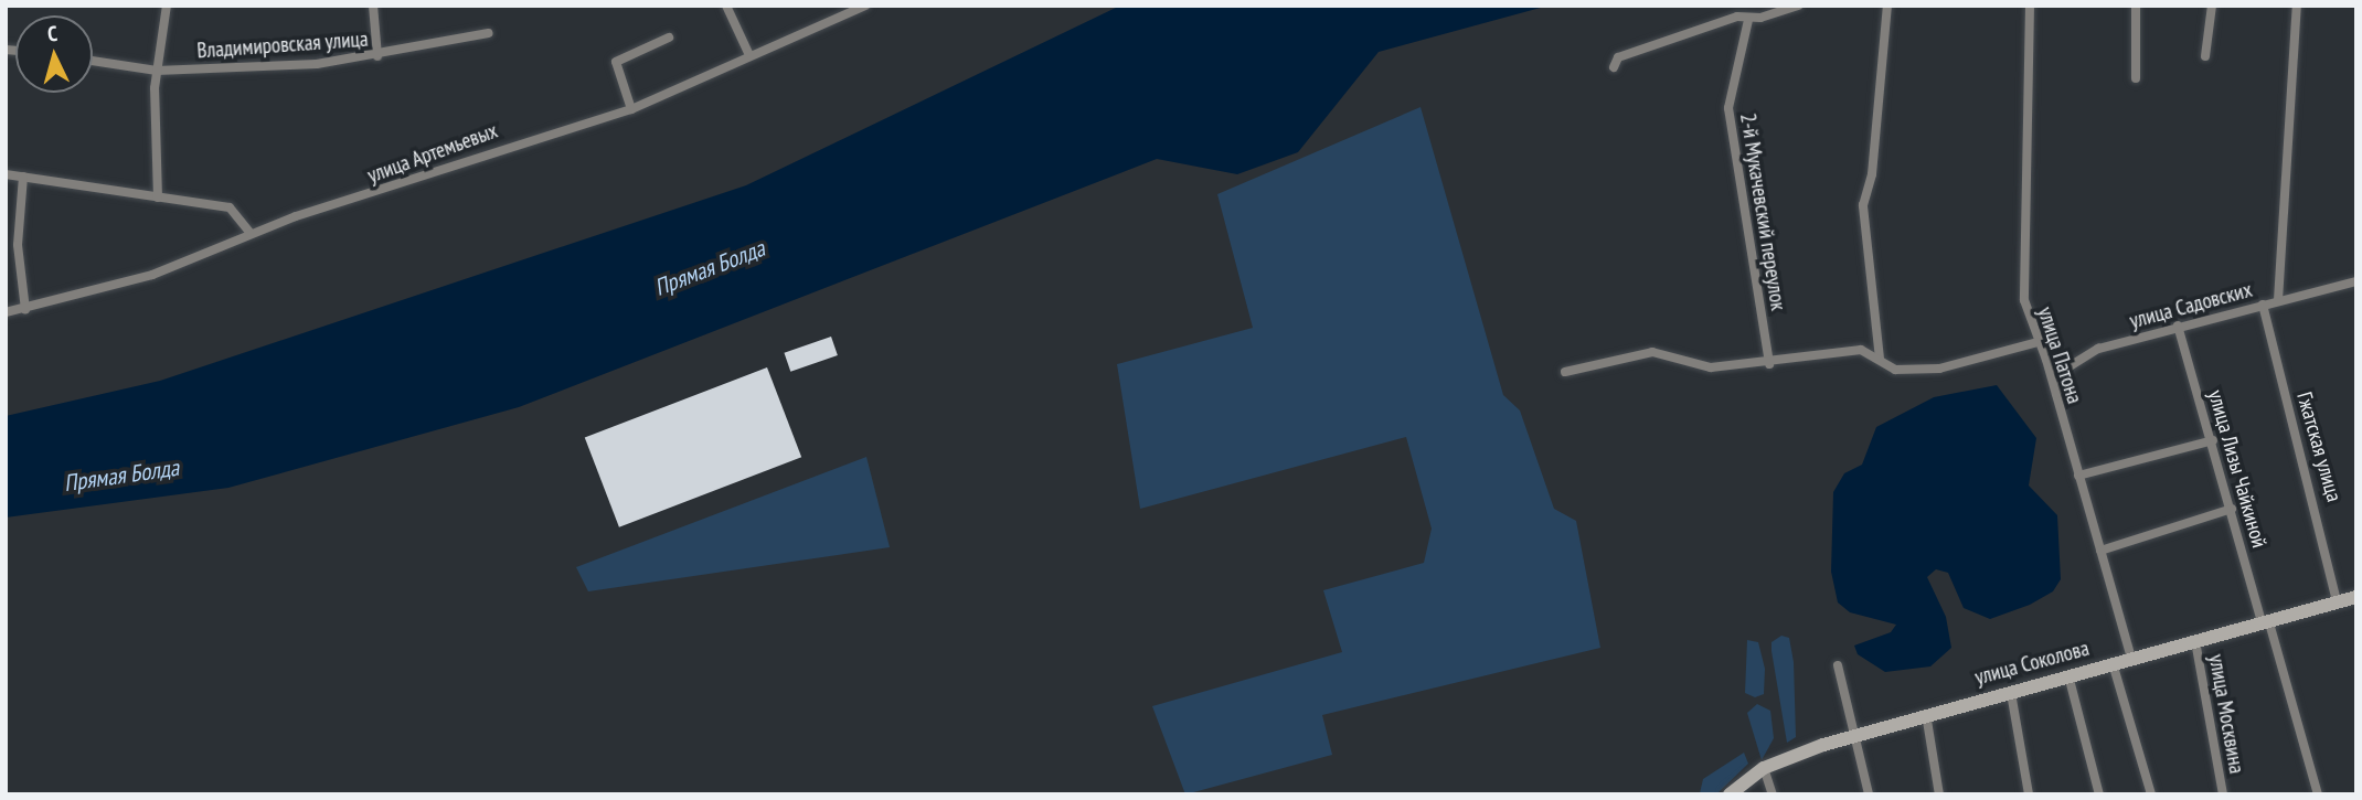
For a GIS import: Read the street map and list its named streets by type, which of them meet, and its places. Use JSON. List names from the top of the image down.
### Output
{
  "streets": {
    "main road": ["улица Соколова"],
    "street": [
      "Владимировская улица",
      "улица Артемьевых",
      "2-й Мукачевский переулок",
      "улица Садовских",
      "улица Патона",
      "Гжатская улица",
      "улица Лизы Чайкиной",
      "улица Москвина"
    ]
  },
  "crossings": [
    ["улица Садовских", "улица Патона"],
    ["улица Садовских", "Гжатская улица"],
    ["улица Садовских", "улица Лизы Чайкиной"],
    ["улица Патона", "улица Соколова"],
    ["Гжатская улица", "улица Соколова"],
    ["улица Лизы Чайкиной", "улица Соколова"],
    ["улица Соколова", "улица Москвина"]
  ],
  "water": ["Прямая Болда"],
  "north": "top"
}
